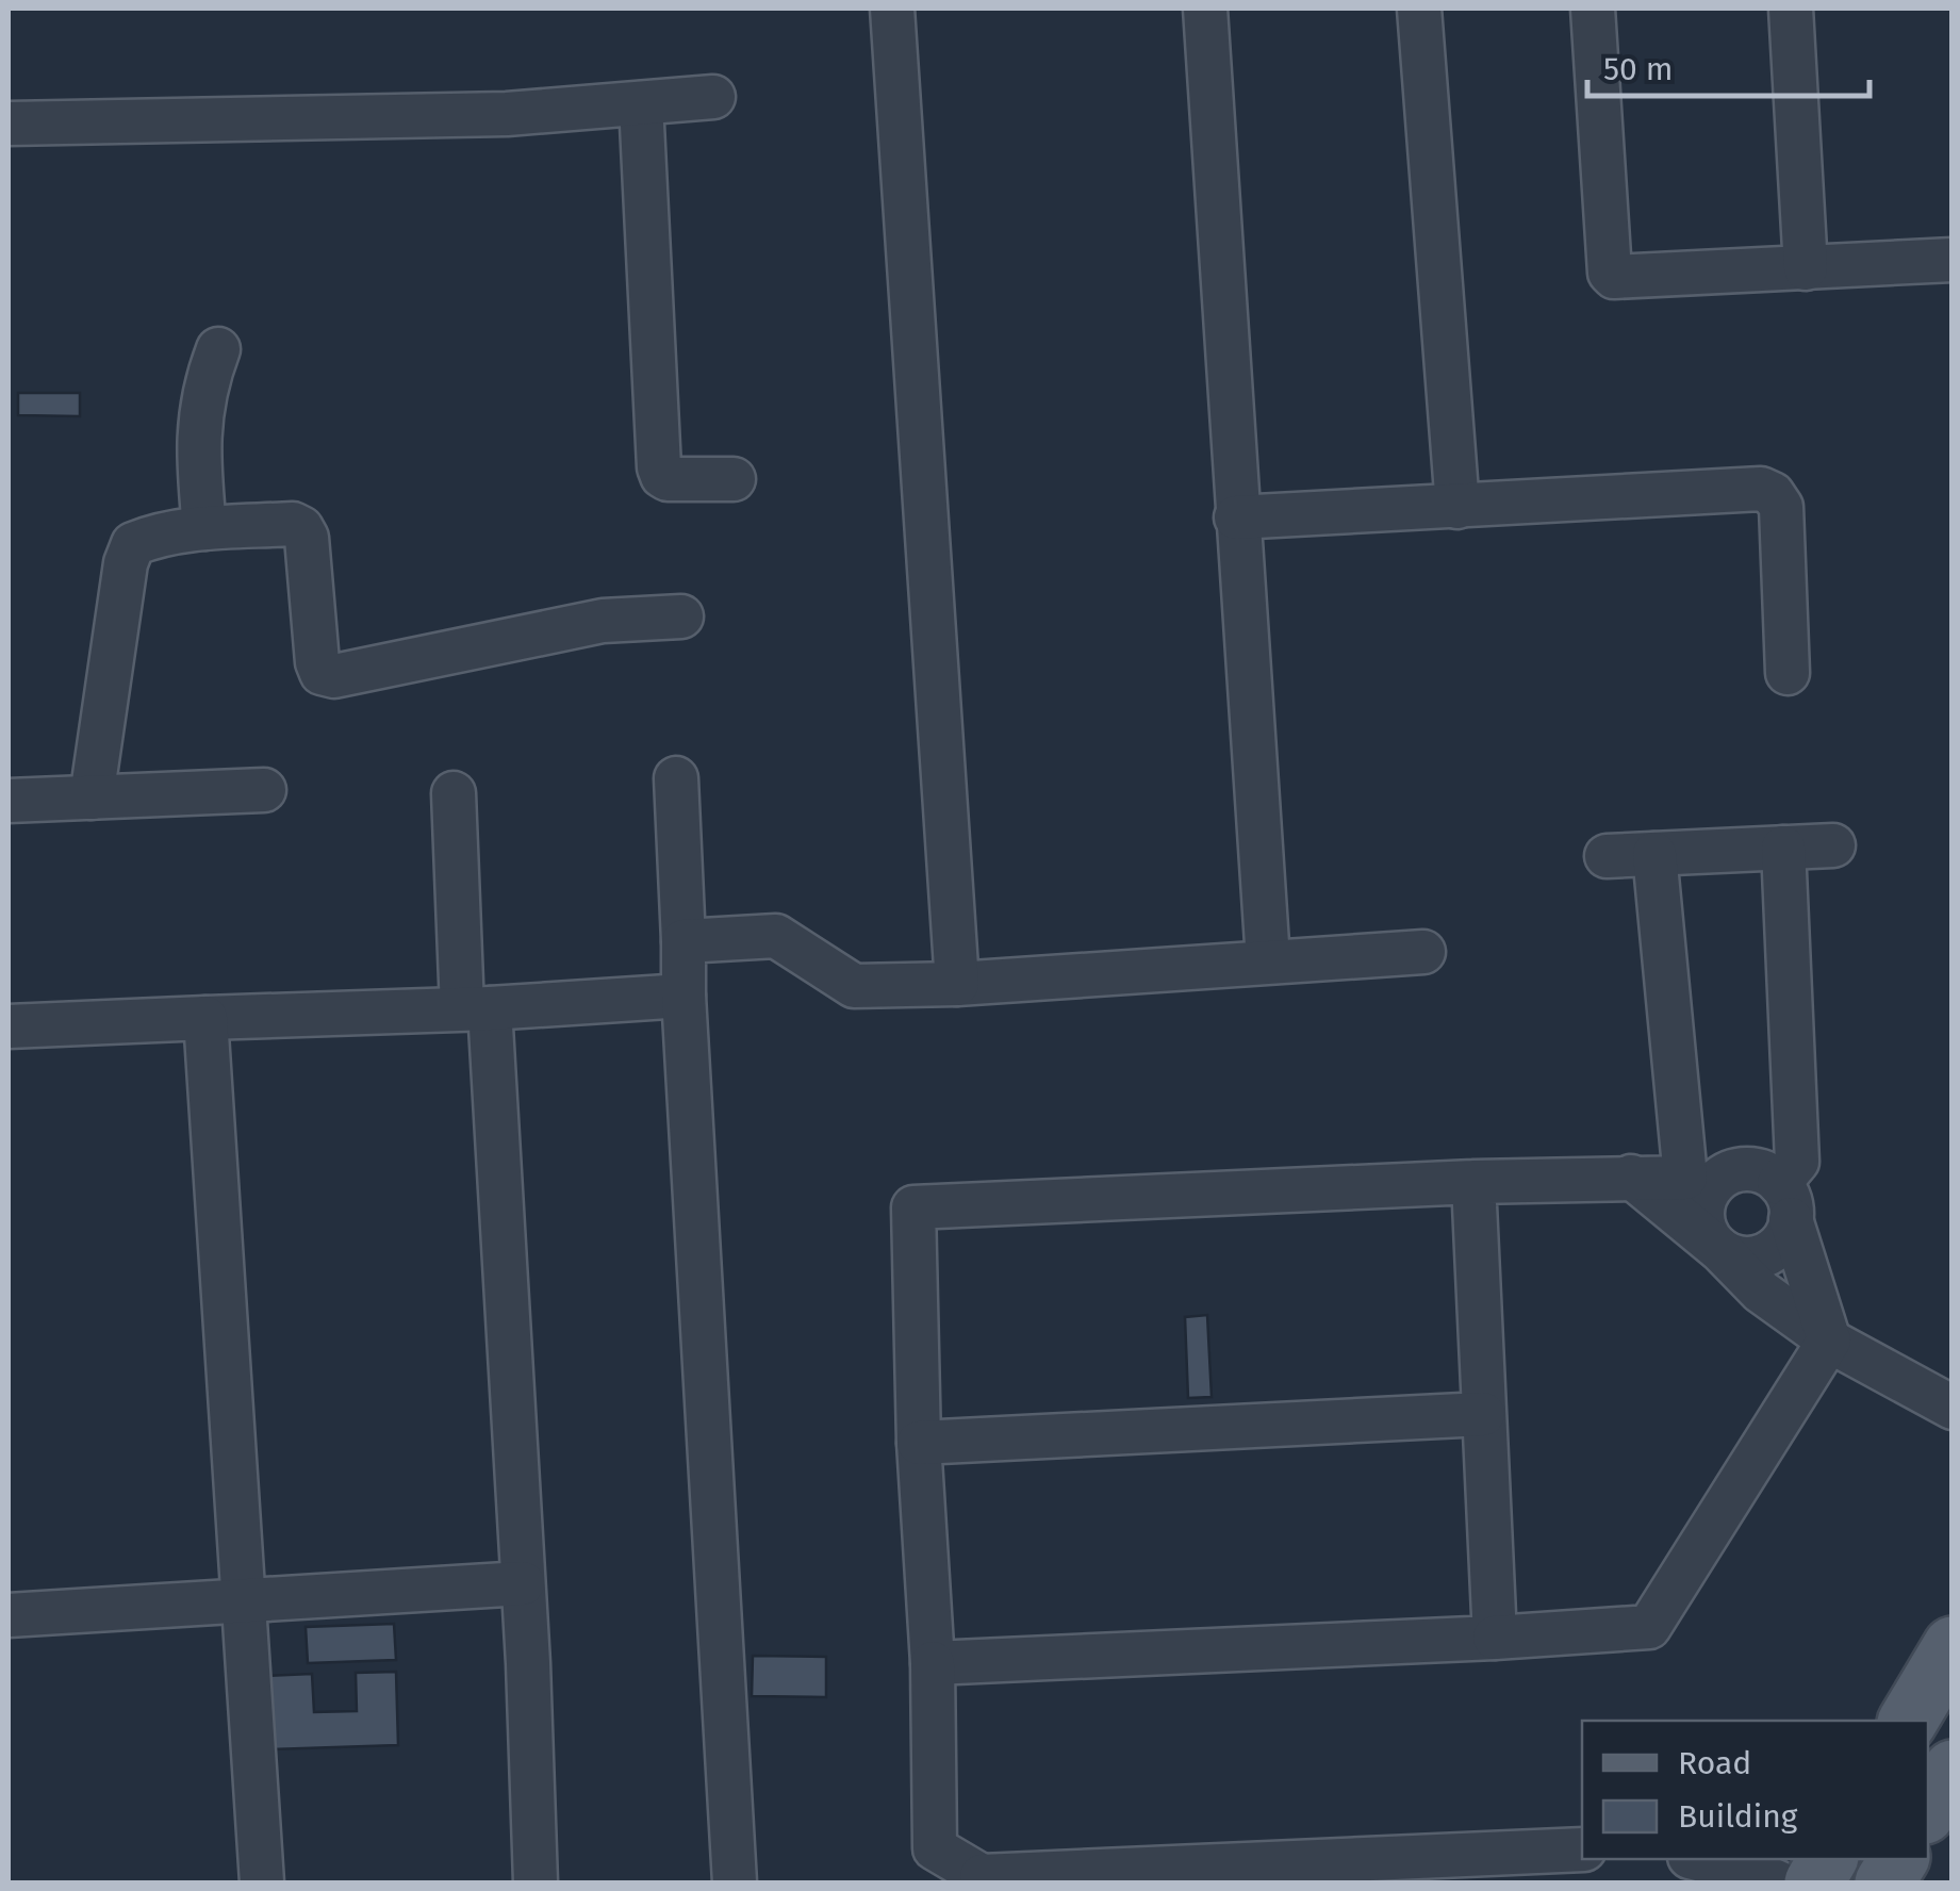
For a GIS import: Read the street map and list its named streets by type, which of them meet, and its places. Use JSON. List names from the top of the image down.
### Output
{
  "legend": ["Road", "Building"],
  "scale_bar": "50 m"
}
